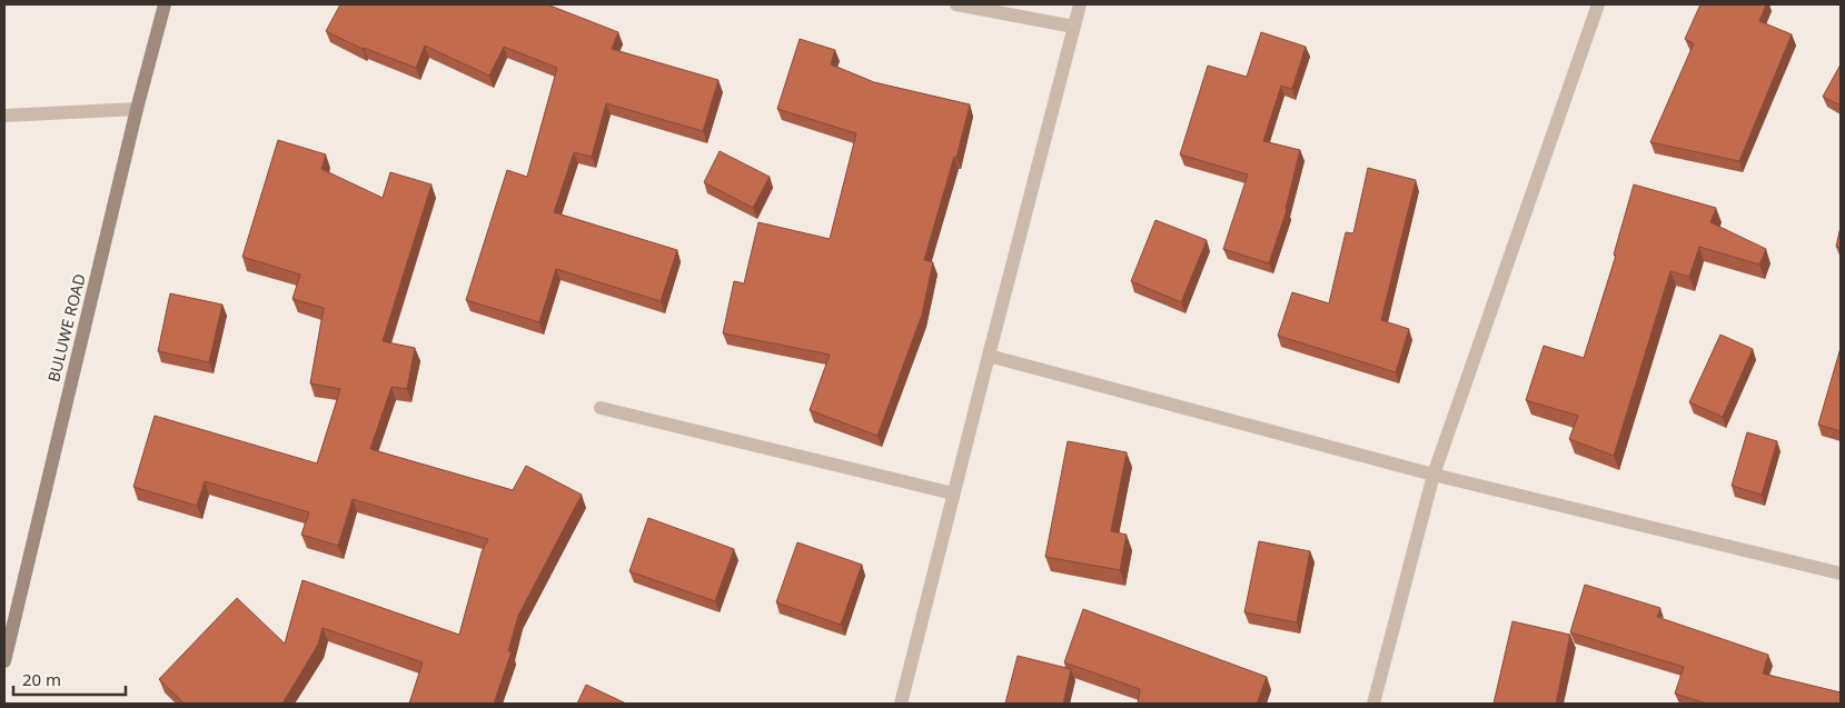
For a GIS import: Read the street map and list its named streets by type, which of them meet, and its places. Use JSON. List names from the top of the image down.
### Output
{
  "streets": {
    "street": ["BULUWE ROAD"]
  },
  "scale_bar": "20 m"
}
